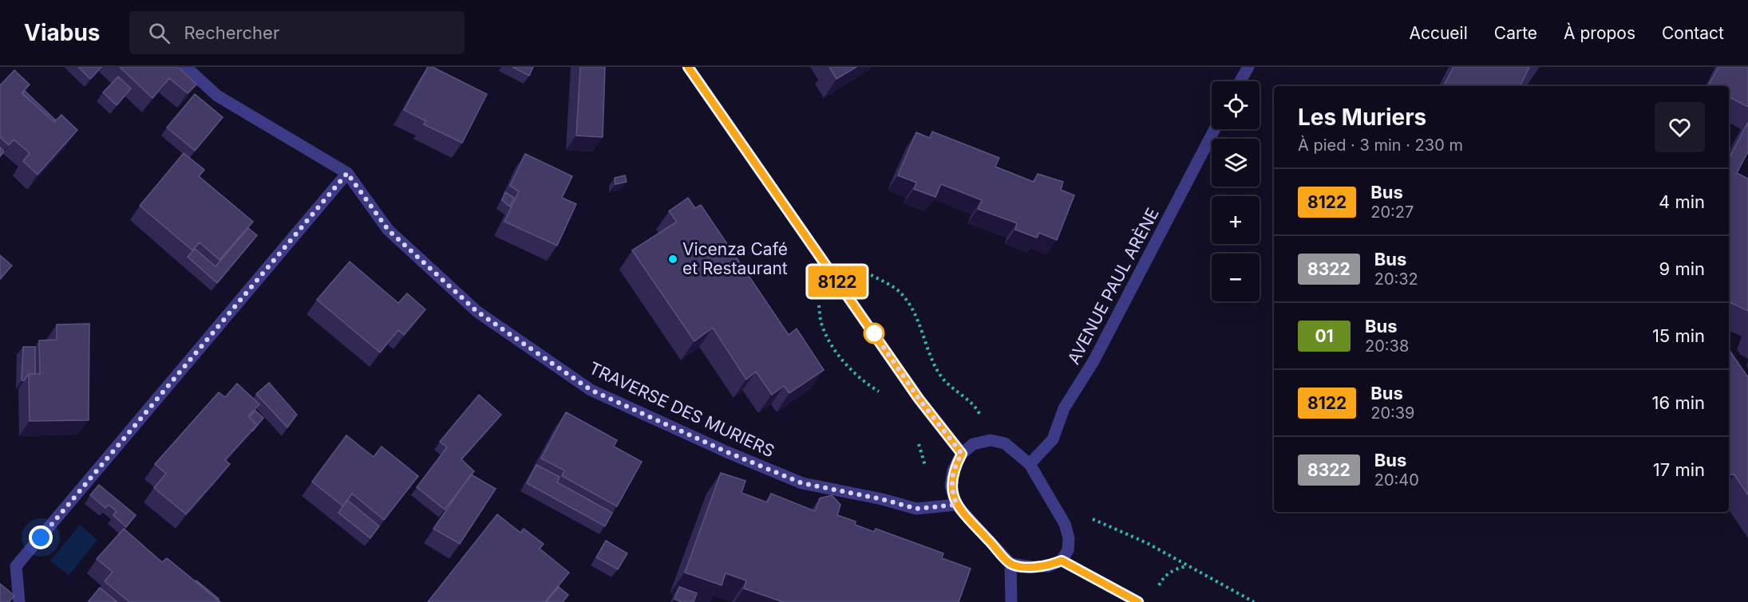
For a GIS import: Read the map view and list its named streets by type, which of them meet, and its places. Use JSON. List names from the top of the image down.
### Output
{
  "streets": {
    "street": ["AVENUE PAUL ARÈNE", "TRAVERSE DES MURIERS"]
  },
  "places": ["Vicenza Café et Restaurant"],
  "lines": ["bus line 8122"],
  "page": {
    "header": "Viabus",
    "search": "Rechercher",
    "nav": [
      "Accueil",
      "Carte",
      "À propos",
      "Contact"
    ],
    "on_map": "8122",
    "map_buttons": ["+", "−"],
    "heading": ["Les Muriers", "À pied · 3 min · 230 m"],
    "list": [
      {
        "mark": "8122",
        "name": "Bus",
        "note": "20:27",
        "value": "4 min"
      },
      {
        "mark": "8322",
        "name": "Bus",
        "note": "20:32",
        "value": "9 min"
      },
      {
        "mark": "01",
        "name": "Bus",
        "note": "20:38",
        "value": "15 min"
      },
      {
        "mark": "8122",
        "name": "Bus",
        "note": "20:39",
        "value": "16 min"
      },
      {
        "mark": "8322",
        "name": "Bus",
        "note": "20:40",
        "value": "17 min"
      }
    ]
  }
}
